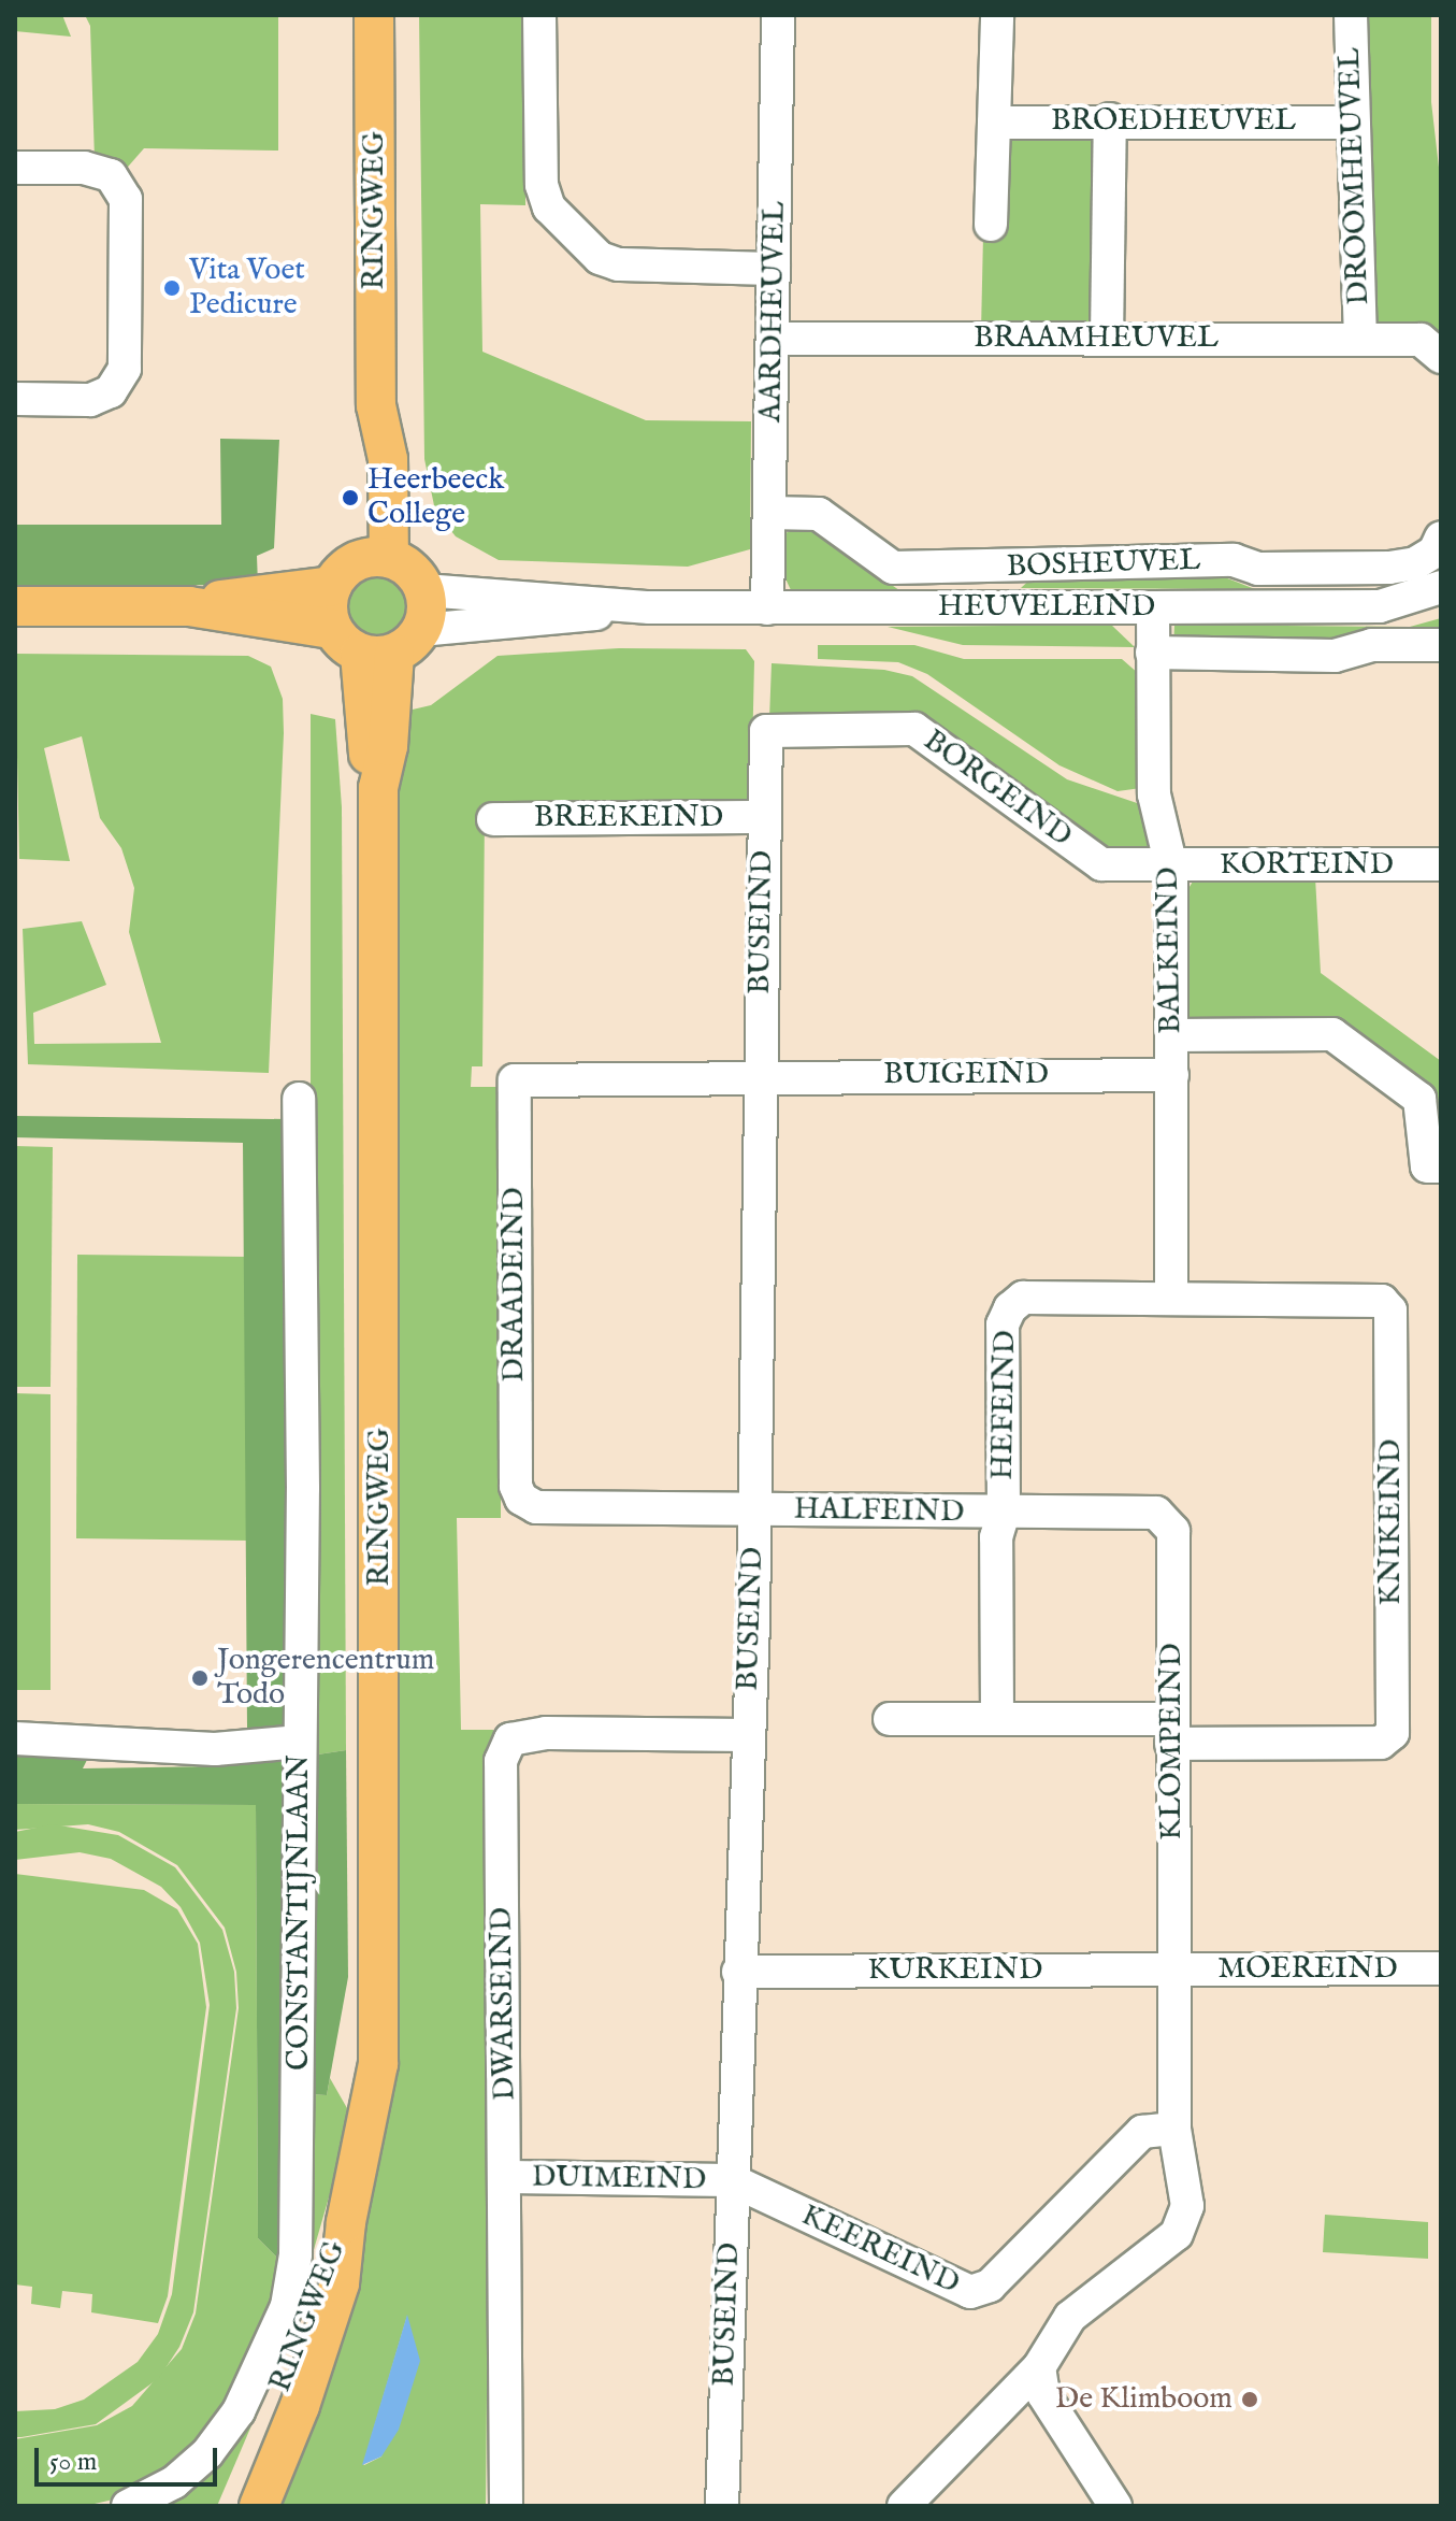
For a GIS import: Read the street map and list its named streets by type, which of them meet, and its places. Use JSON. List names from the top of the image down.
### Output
{
  "streets": {
    "main road": ["RINGWEG"],
    "street": [
      "BROEDHEUVEL",
      "DROOMHEUVEL",
      "AARDHEUVEL",
      "BRAAMHEUVEL",
      "BOSHEUVEL",
      "HEUVELEIND",
      "BORGEIND",
      "BREEKEIND",
      "KORTEIND",
      "BUSEIND",
      "BALKEIND",
      "BUIGEIND",
      "DRAADEIND",
      "HEFEIND",
      "HALFEIND",
      "KNIKEIND",
      "KLOMPEIND",
      "CONSTANTIJNLAAN",
      "MOEREIND",
      "KURKEIND",
      "DWARSEIND",
      "DUIMEIND",
      "KEEREIND"
    ]
  },
  "crossings": [
    ["BROEDHEUVEL", "DROOMHEUVEL"],
    ["DROOMHEUVEL", "BRAAMHEUVEL"],
    ["RINGWEG", "HEUVELEIND"],
    ["AARDHEUVEL", "BRAAMHEUVEL"],
    ["AARDHEUVEL", "BOSHEUVEL"],
    ["AARDHEUVEL", "HEUVELEIND"],
    ["HEUVELEIND", "BALKEIND"],
    ["BORGEIND", "KORTEIND"],
    ["BORGEIND", "BUSEIND"],
    ["BORGEIND", "BALKEIND"],
    ["BREEKEIND", "BUSEIND"],
    ["KORTEIND", "BALKEIND"],
    ["BUSEIND", "BUIGEIND"],
    ["BUSEIND", "DRAADEIND"],
    ["BUSEIND", "HALFEIND"],
    ["BUSEIND", "KURKEIND"],
    ["BUSEIND", "DWARSEIND"],
    ["BUSEIND", "DUIMEIND"],
    ["BUSEIND", "KEEREIND"],
    ["BALKEIND", "BUIGEIND"],
    ["BALKEIND", "HEFEIND"],
    ["BALKEIND", "KNIKEIND"],
    ["BUIGEIND", "DRAADEIND"],
    ["DRAADEIND", "HALFEIND"],
    ["HEFEIND", "HALFEIND"],
    ["HEFEIND", "KNIKEIND"],
    ["HEFEIND", "KLOMPEIND"],
    ["HALFEIND", "KLOMPEIND"],
    ["KNIKEIND", "KLOMPEIND"],
    ["KLOMPEIND", "MOEREIND"],
    ["KLOMPEIND", "KURKEIND"],
    ["KLOMPEIND", "KEEREIND"],
    ["MOEREIND", "KURKEIND"],
    ["DWARSEIND", "DUIMEIND"],
    ["DUIMEIND", "KEEREIND"]
  ],
  "places": [
    "Vita Voet Pedicure",
    "Heerbeeck College",
    "Jongerencentrum Todo",
    "De Klimboom"
  ],
  "scale_bar": "50 m"
}
